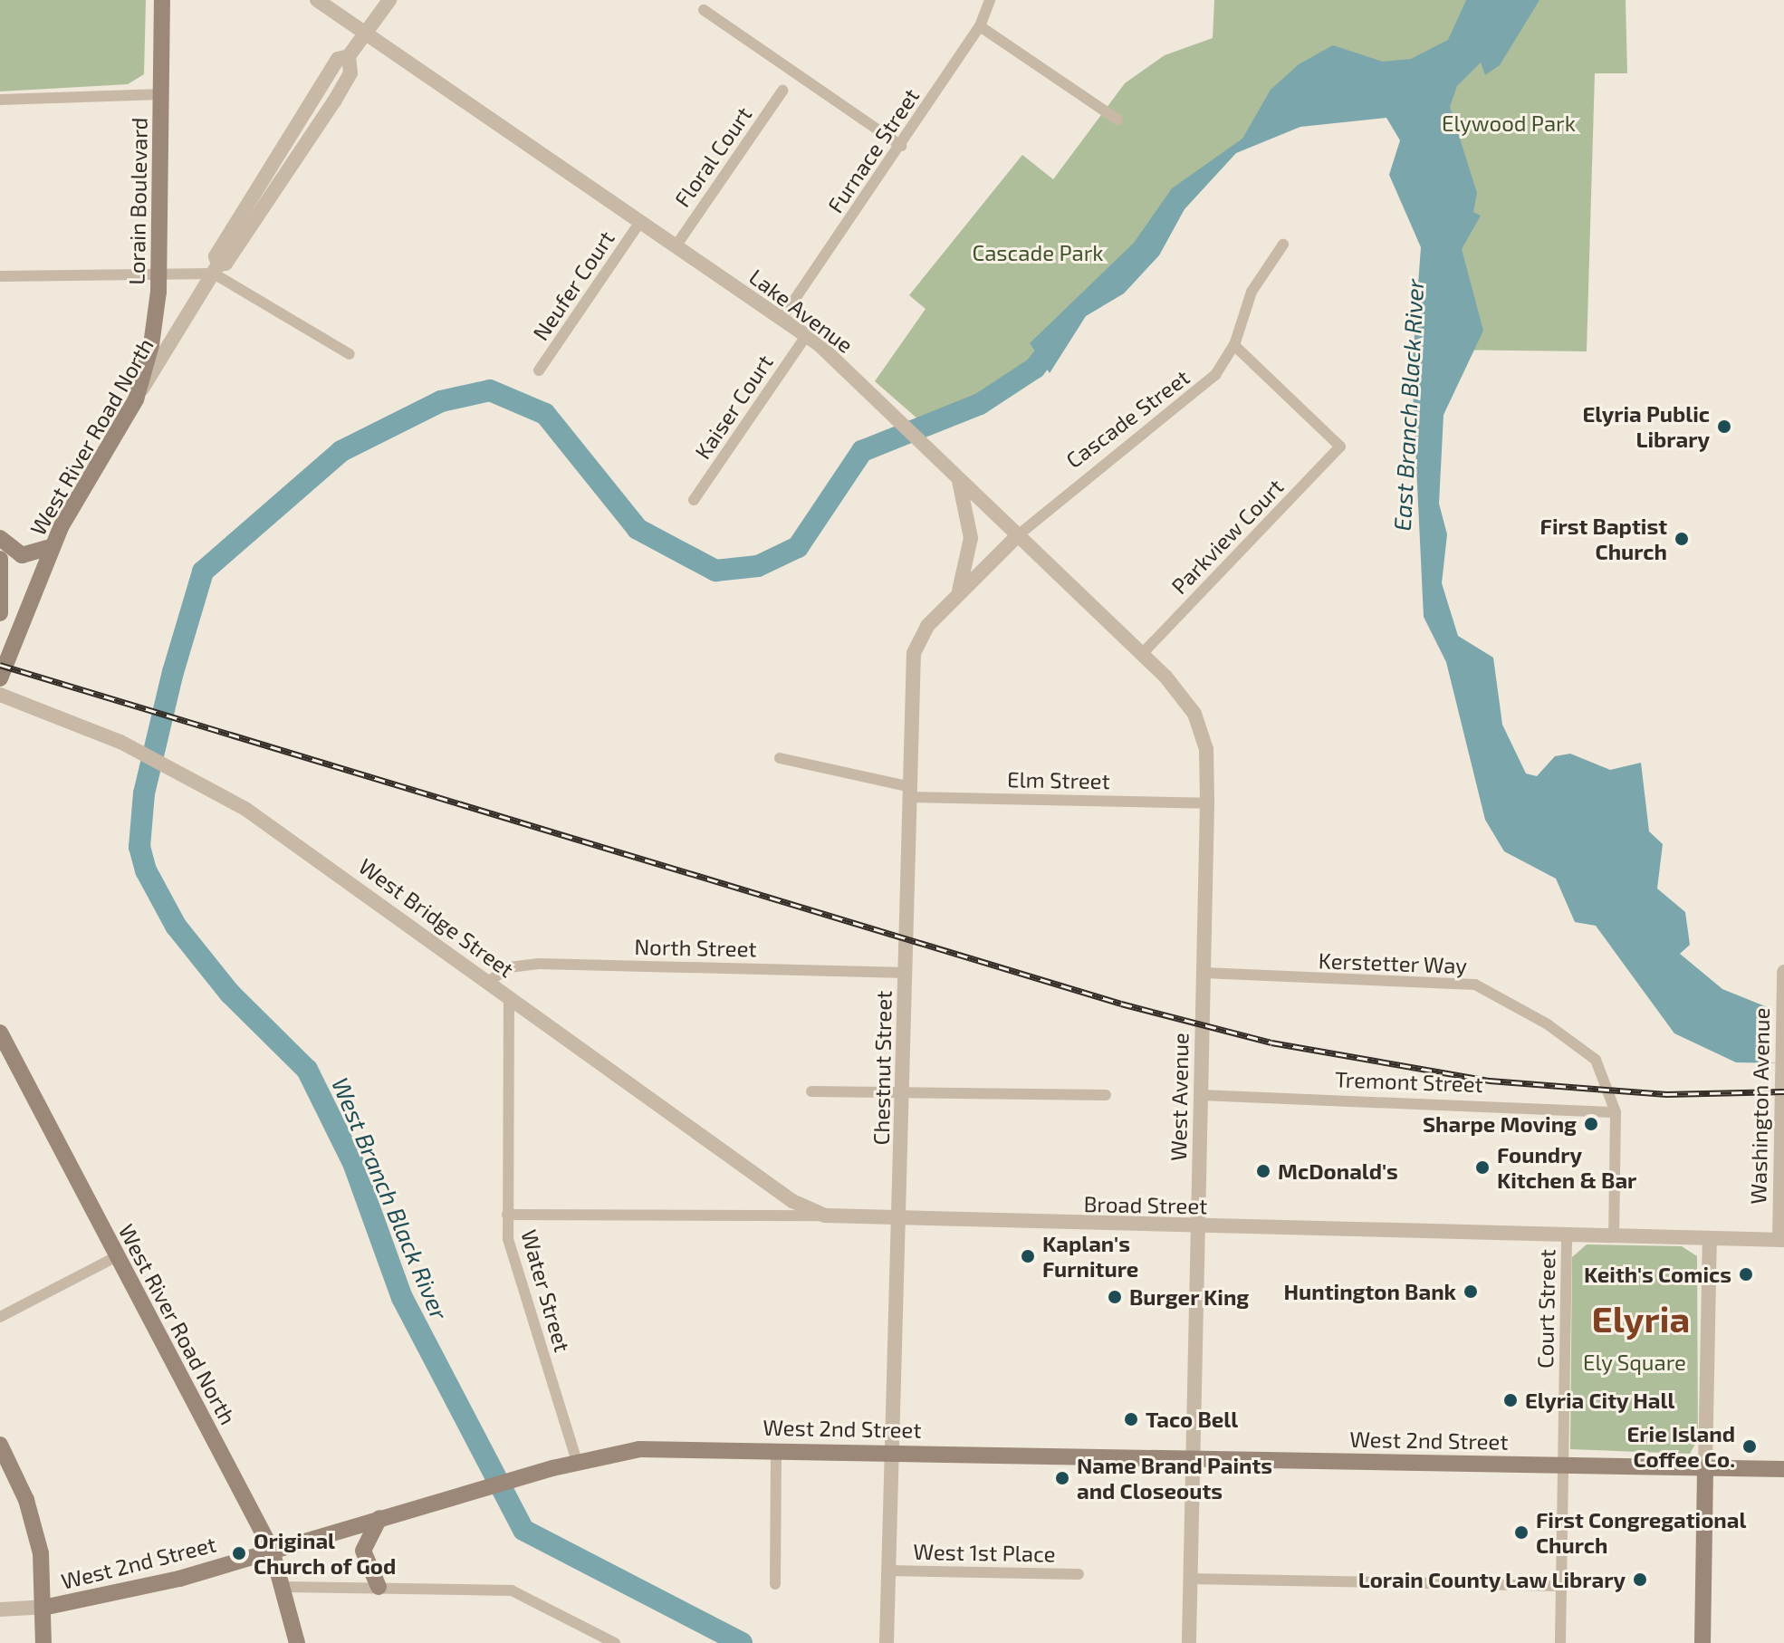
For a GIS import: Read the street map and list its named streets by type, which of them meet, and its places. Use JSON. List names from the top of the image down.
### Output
{
  "streets": {
    "main road": ["Lorain Boulevard", "West River Road North", "West 2nd Street"],
    "street": [
      "Furnace Street",
      "Floral Court",
      "Neufer Court",
      "Lake Avenue",
      "Kaiser Court",
      "Cascade Street",
      "Parkview Court",
      "Elm Street",
      "West Bridge Street",
      "North Street",
      "Kerstetter Way",
      "Chestnut Street",
      "Tremont Street",
      "West Avenue",
      "Washington Avenue",
      "Broad Street",
      "Water Street",
      "Court Street",
      "West 1st Place"
    ]
  },
  "crossings": [
    ["Furnace Street", "Lake Avenue"],
    ["Floral Court", "Lake Avenue"],
    ["Lorain Boulevard", "West River Road North"],
    ["Neufer Court", "Lake Avenue"],
    ["Lake Avenue", "Kaiser Court"],
    ["Lake Avenue", "Cascade Street"],
    ["Lake Avenue", "West River Road North"],
    ["Lake Avenue", "Parkview Court"],
    ["Lake Avenue", "Chestnut Street"],
    ["Lake Avenue", "West Avenue"],
    ["Cascade Street", "Parkview Court"],
    ["Cascade Street", "Chestnut Street"],
    ["West River Road North", "West 2nd Street"],
    ["Elm Street", "Chestnut Street"],
    ["Elm Street", "West Avenue"],
    ["West Bridge Street", "North Street"],
    ["West Bridge Street", "Broad Street"],
    ["West Bridge Street", "Water Street"],
    ["North Street", "Chestnut Street"],
    ["Kerstetter Way", "Tremont Street"],
    ["Kerstetter Way", "West Avenue"],
    ["Kerstetter Way", "Broad Street"],
    ["Chestnut Street", "Broad Street"],
    ["Chestnut Street", "West 2nd Street"],
    ["Chestnut Street", "West 1st Place"],
    ["Tremont Street", "West Avenue"],
    ["West Avenue", "Broad Street"],
    ["West Avenue", "West 2nd Street"],
    ["Washington Avenue", "Broad Street"],
    ["Broad Street", "Water Street"],
    ["Broad Street", "Court Street"],
    ["Water Street", "West 2nd Street"],
    ["Court Street", "West 2nd Street"]
  ],
  "districts": ["Elyria"],
  "water": ["East Branch Black River", "West Branch Black River"],
  "parks": ["Elywood Park", "Cascade Park", "Ely Square"],
  "places": [
    "Elyria Public Library",
    "First Baptist Church",
    "Sharpe Moving",
    "Foundry Kitchen & Bar",
    "McDonald's",
    "Kaplan's Furniture",
    "Keith's Comics",
    "Huntington Bank",
    "Burger King",
    "Elyria City Hall",
    "Taco Bell",
    "Erie Island Coffee Co.",
    "Name Brand Paints and Closeouts",
    "First Congregational Church",
    "Original Church of God",
    "Lorain County Law Library"
  ]
}
